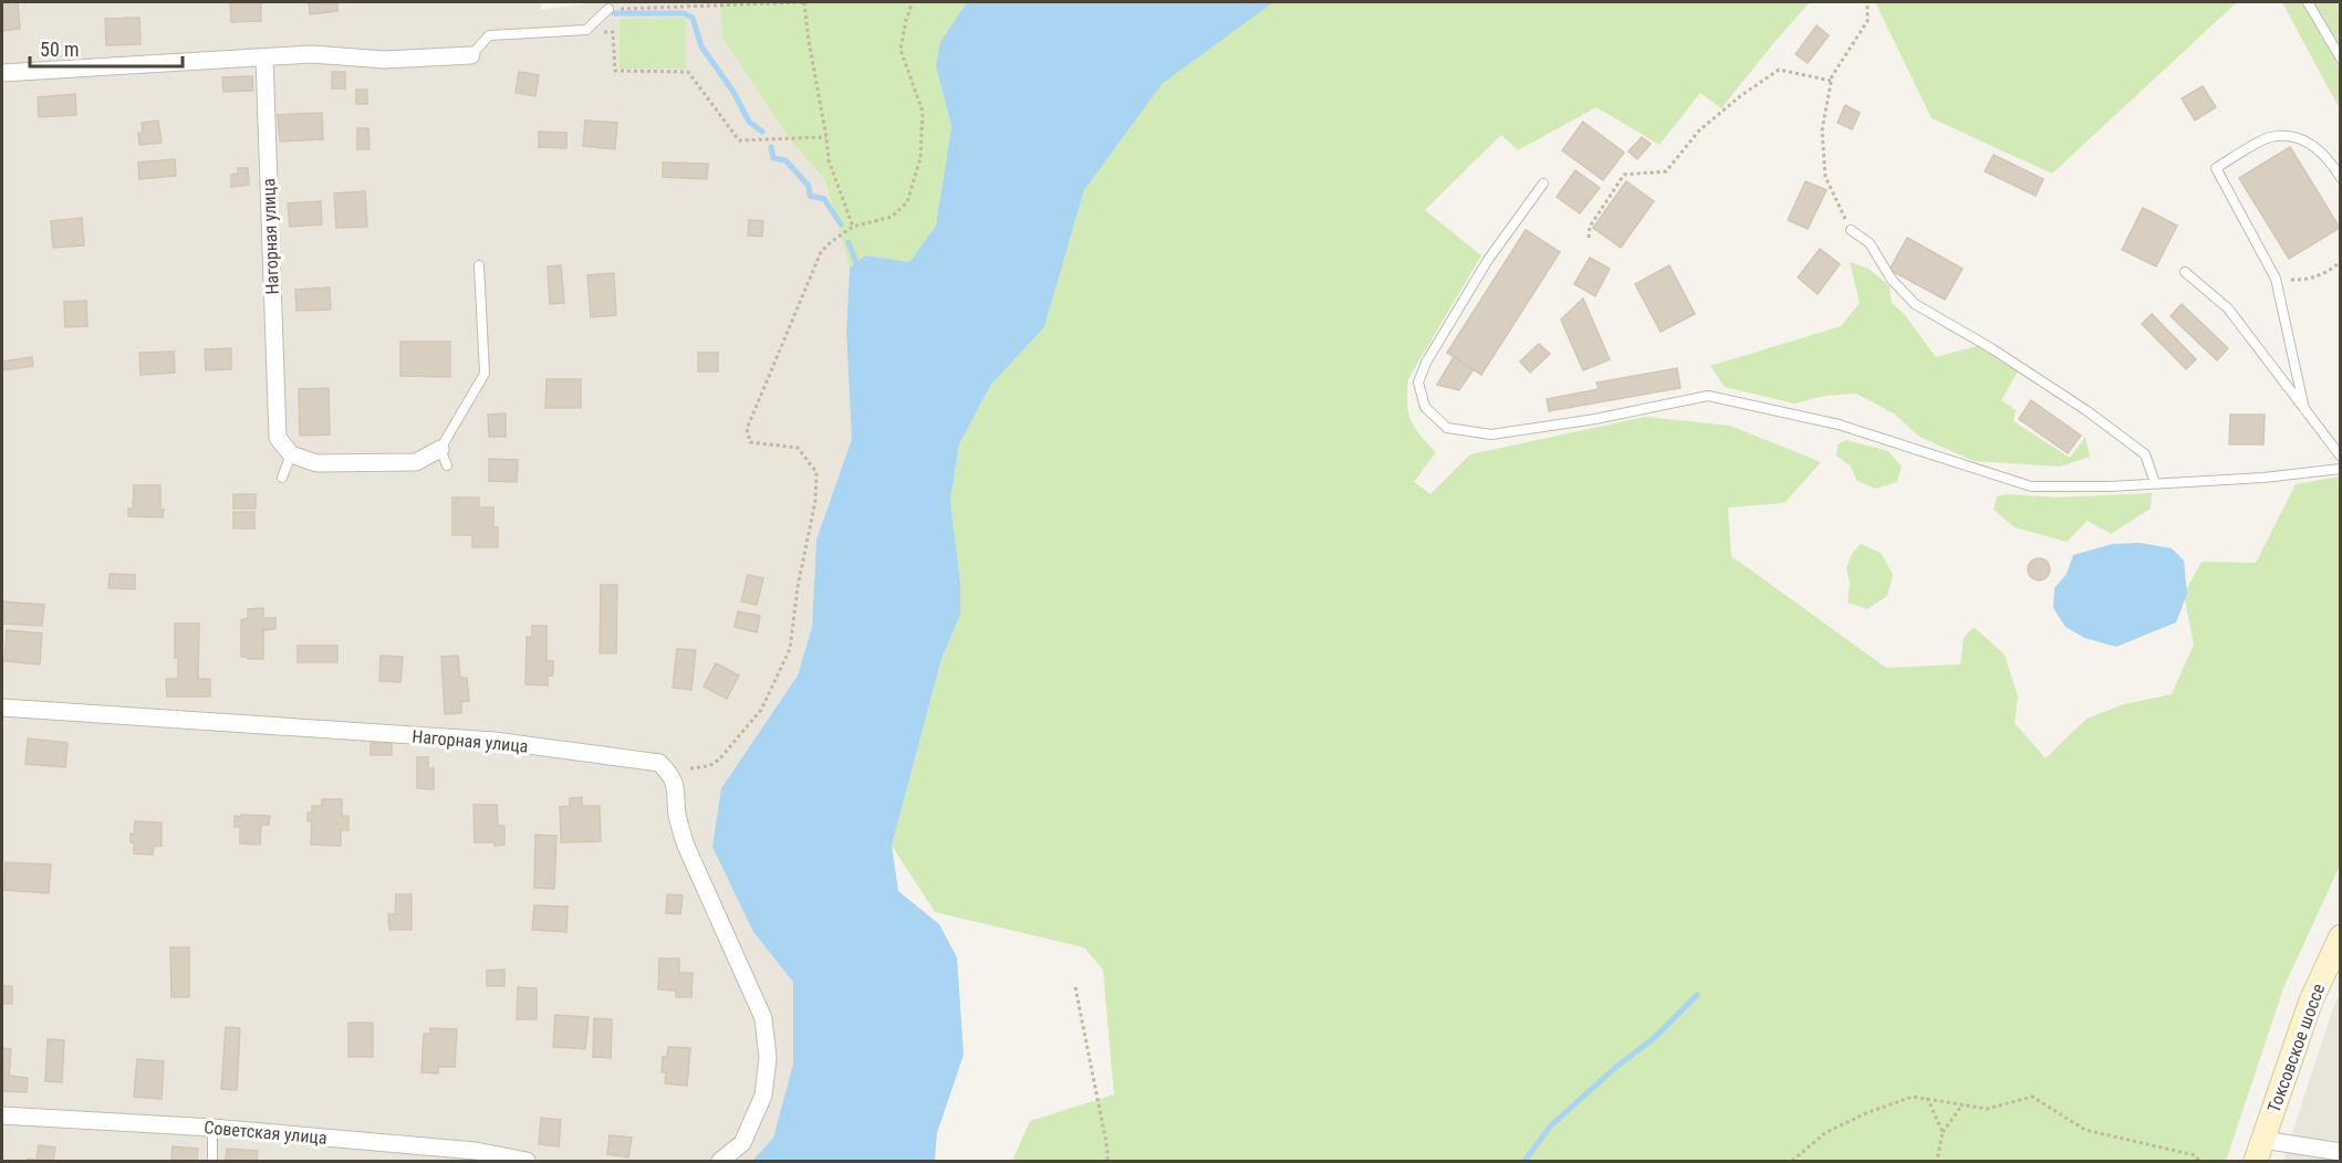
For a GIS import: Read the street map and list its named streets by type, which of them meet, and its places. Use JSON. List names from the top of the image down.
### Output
{
  "streets": {
    "main road": ["Токсовское шоссе"],
    "street": ["Нагорная улица", "Советская улица"]
  },
  "scale_bar": "50 m"
}
